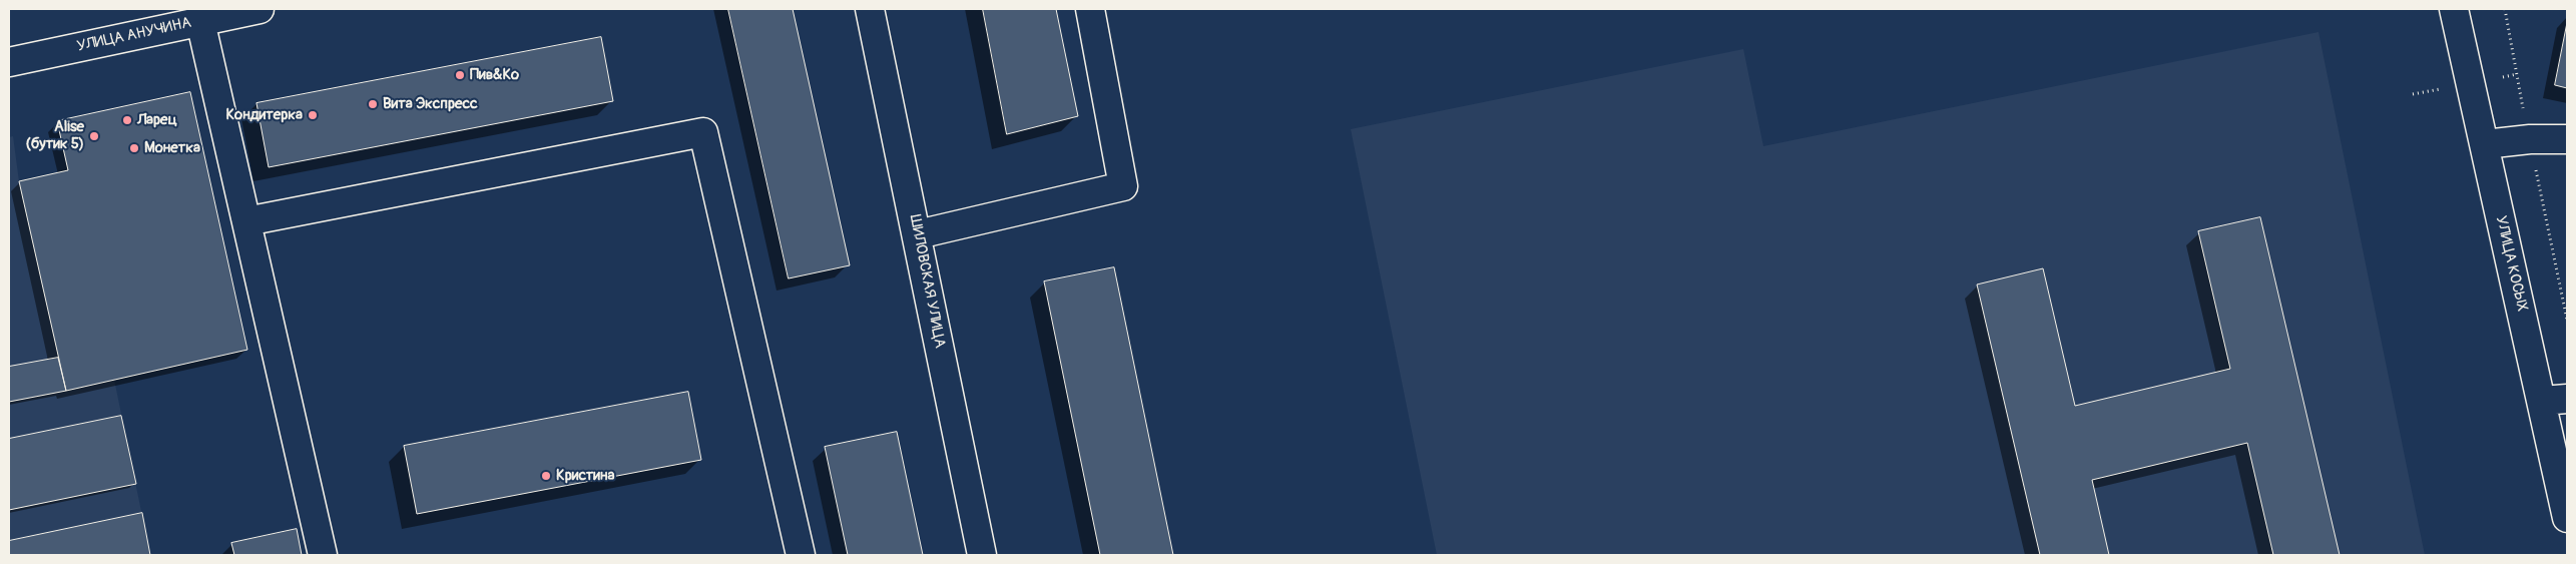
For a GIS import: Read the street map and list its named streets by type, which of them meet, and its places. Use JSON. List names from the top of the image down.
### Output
{
  "streets": {
    "street": ["УЛИЦА АНУЧИНА", "УЛИЦА КОСЫХ", "ШИЛОВСКАЯ УЛИЦА"]
  },
  "places": [
    "Пив&Ко",
    "Вита Экспресс",
    "Кондитерка",
    "Ларец",
    "Alise (бутик 5)",
    "Монетка",
    "Кристина"
  ]
}
